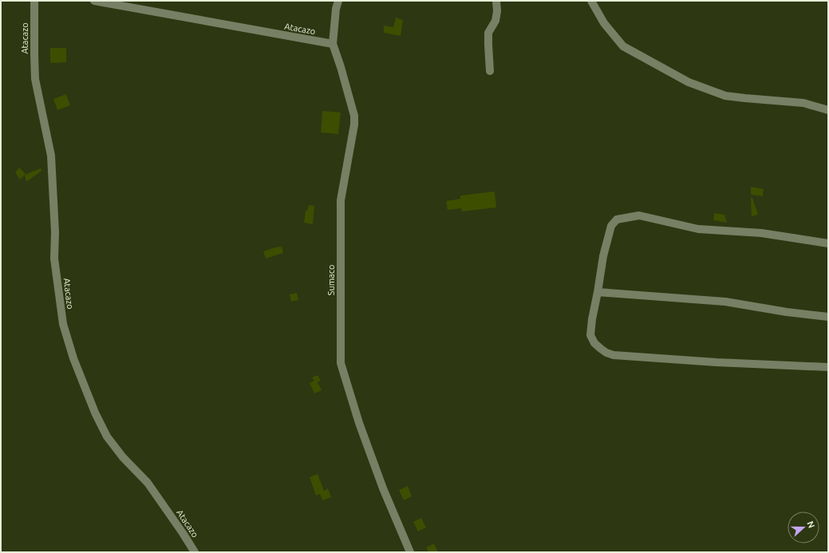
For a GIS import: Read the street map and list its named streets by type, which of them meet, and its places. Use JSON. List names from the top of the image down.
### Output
{
  "streets": {
    "street": ["Atacazo", "Sumaco"]
  },
  "crossings": [
    ["Atacazo", "Sumaco"]
  ],
  "north": "right"
}
